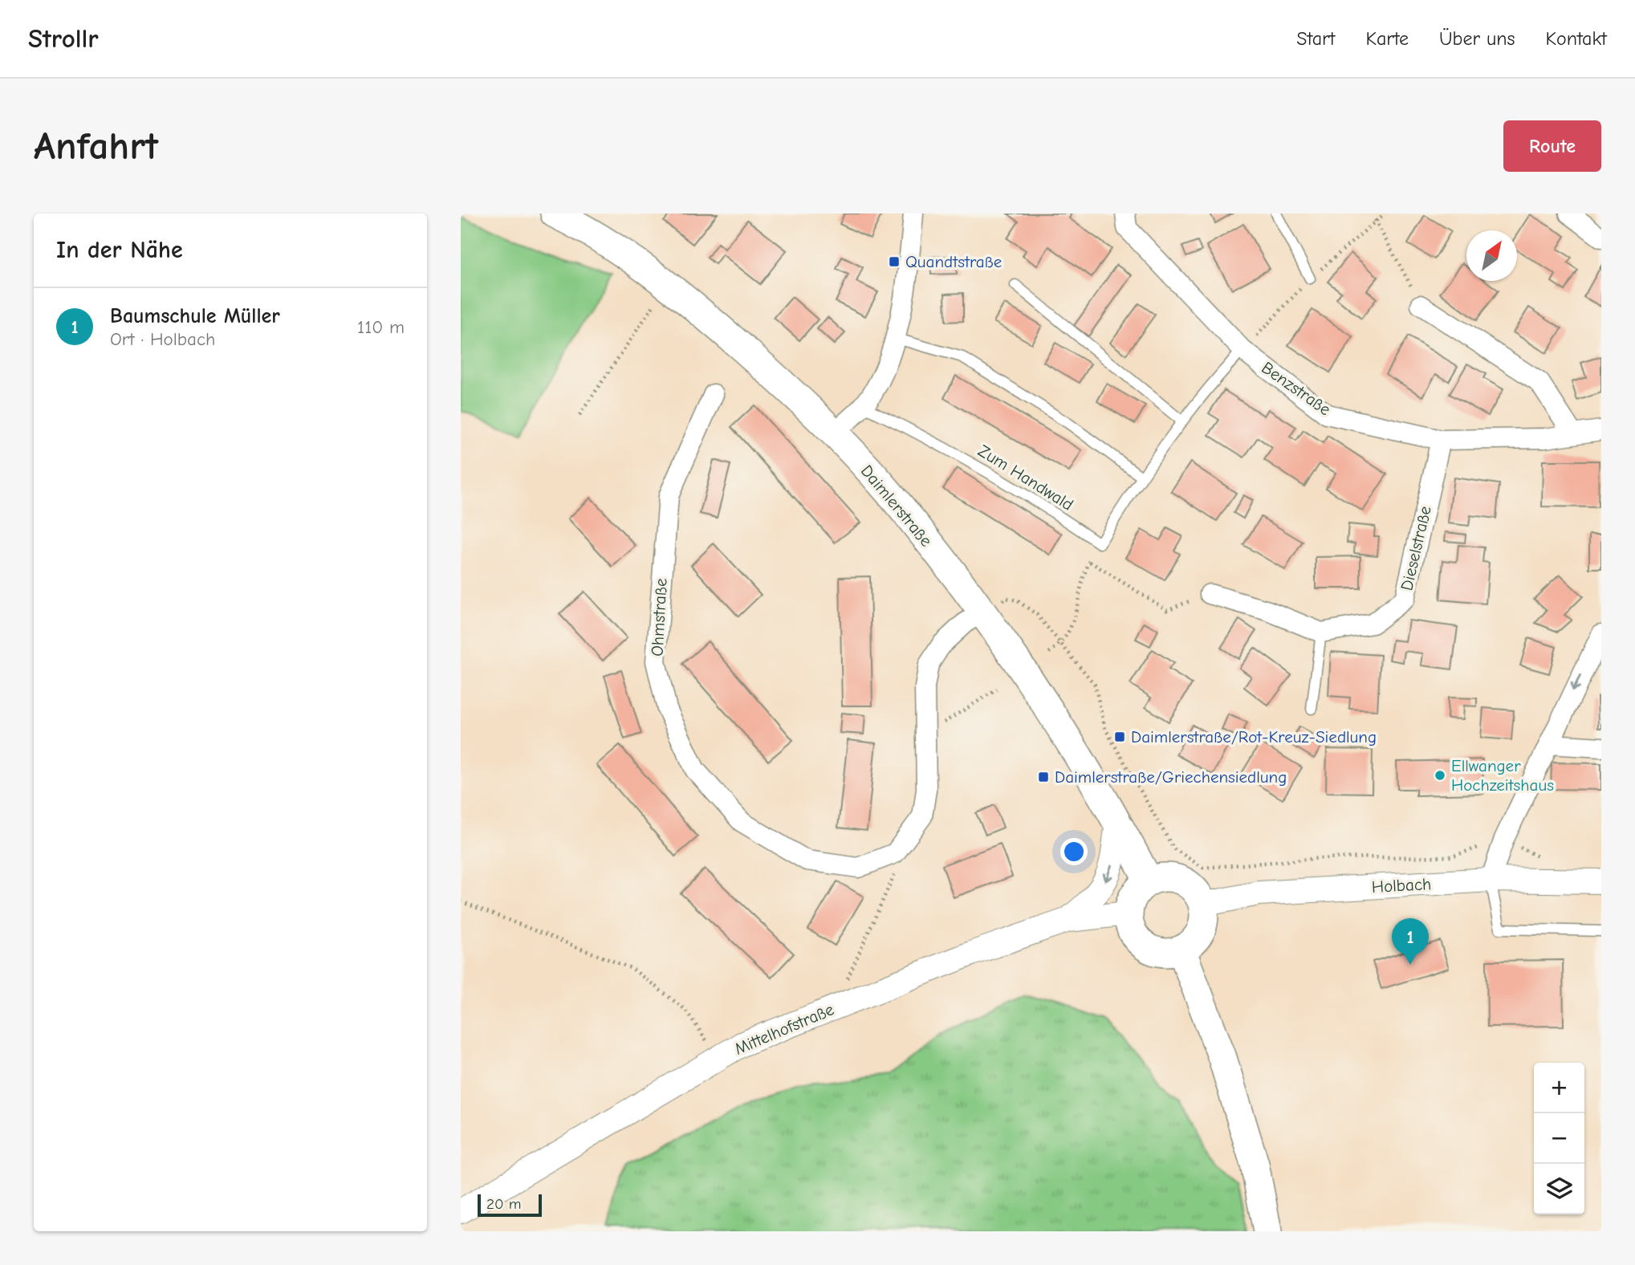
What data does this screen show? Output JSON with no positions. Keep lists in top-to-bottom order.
{
  "streets": {
    "main road": ["Daimlerstraße"],
    "street": [
      "Benzstraße",
      "Dieselstraße",
      "Ohmstraße",
      "Holbach",
      "Mittelhofstraße"
    ],
    "lane": ["Zum Handwald"]
  },
  "crossings": [
    ["Benzstraße", "Dieselstraße"],
    ["Daimlerstraße", "Holbach"],
    ["Daimlerstraße", "Mittelhofstraße"],
    ["Holbach", "Mittelhofstraße"]
  ],
  "places": {
    "transit": ["Quandtstraße", "Daimlerstraße/Rot-Kreuz-Siedlung", "Daimlerstraße/Griechensiedlung"],
    "other": ["Ellwanger Hochzeitshaus"]
  },
  "scale_bar": "20 m",
  "north": "top right",
  "page": {
    "header": "Strollr",
    "nav": [
      "Start",
      "Karte",
      "Über uns",
      "Kontakt"
    ],
    "buttons": "Route",
    "title": "Anfahrt",
    "heading": "In der Nähe",
    "list": [
      {
        "mark": "1",
        "name": "Baumschule Müller",
        "note": "Ort · Holbach",
        "value": "110 m"
      }
    ],
    "pins": "1",
    "map_buttons": ["+", "−"],
    "scale": "20 m"
  }
}
